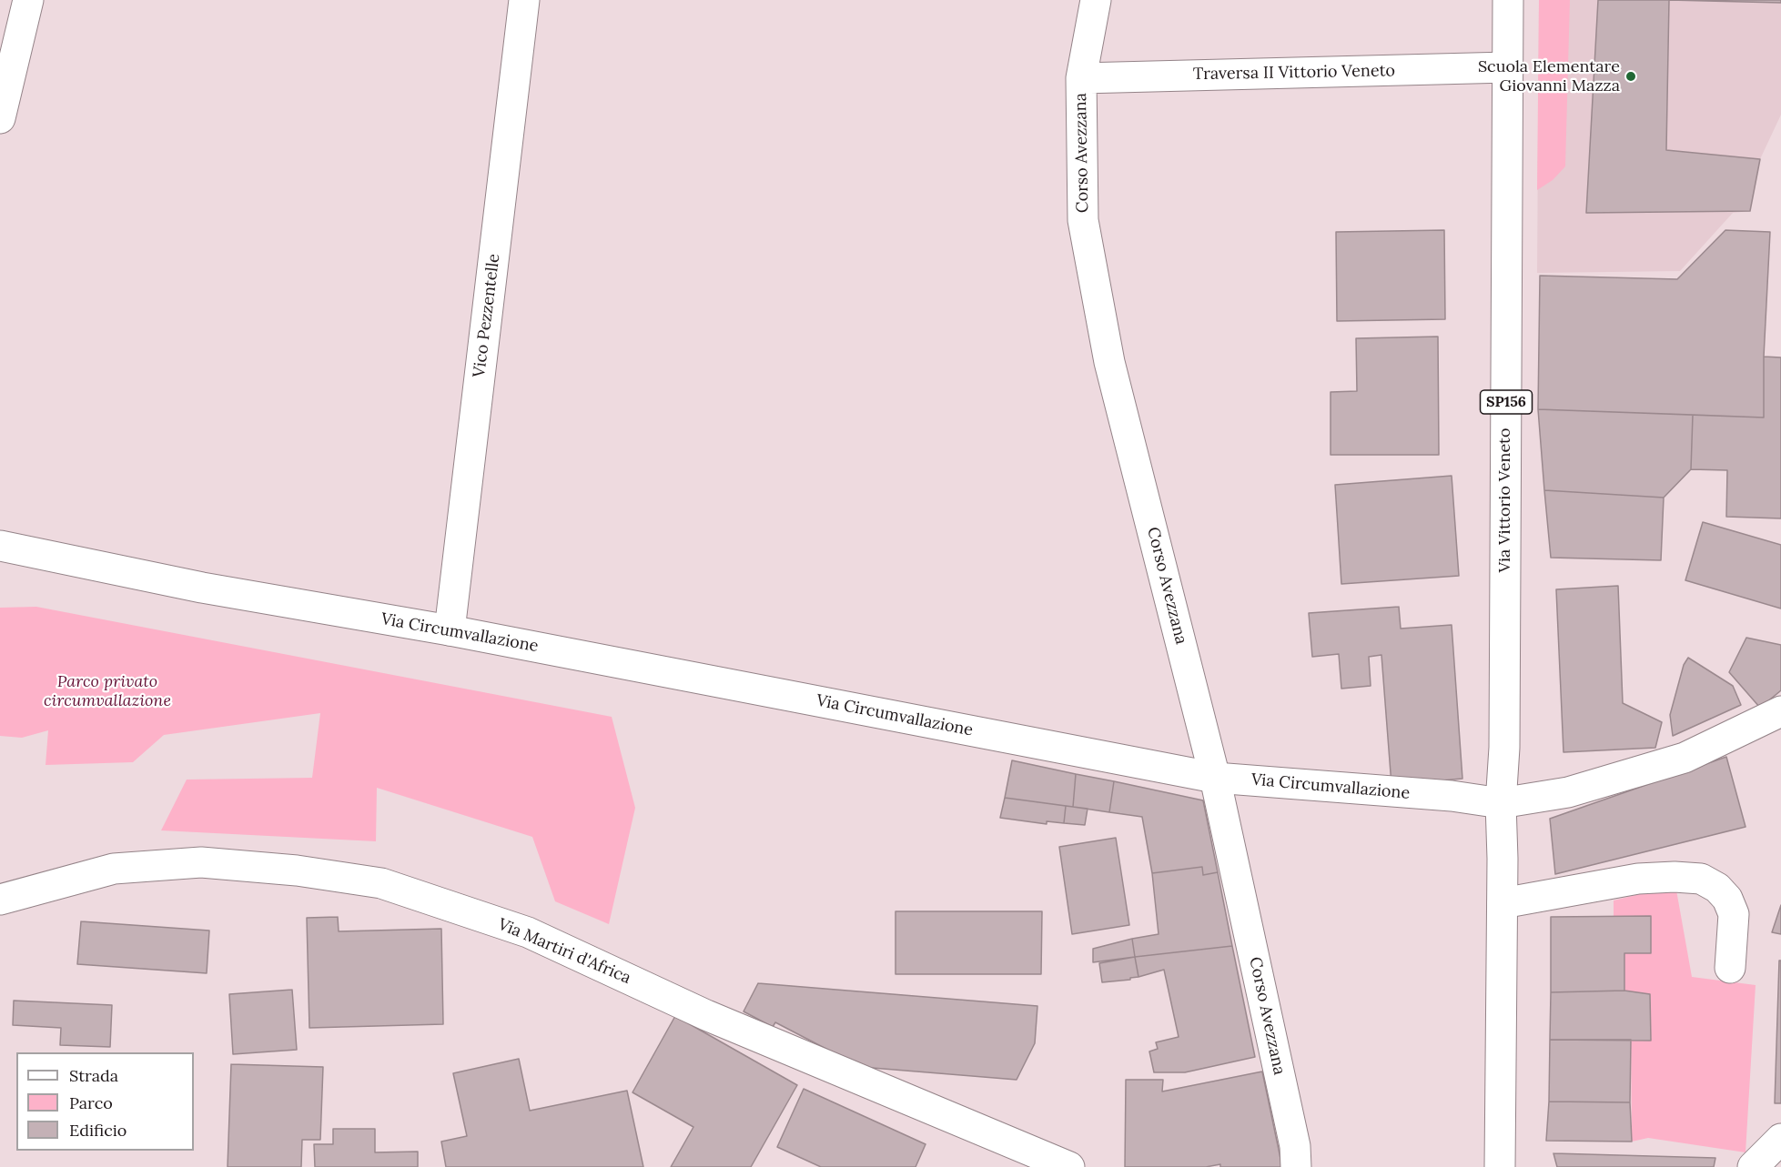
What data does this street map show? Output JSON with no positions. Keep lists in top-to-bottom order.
{
  "streets": {
    "street": [
      "Traversa II Vittorio Veneto",
      "Corso Avezzana",
      "Vico Pezzentelle",
      "SP156",
      "Via Vittorio Veneto",
      "Via Circumvallazione",
      "Via Martiri d'Africa"
    ]
  },
  "crossings": [
    ["Traversa II Vittorio Veneto", "Corso Avezzana"],
    ["Traversa II Vittorio Veneto", "Via Vittorio Veneto"],
    ["Corso Avezzana", "Via Circumvallazione"],
    ["Vico Pezzentelle", "Via Circumvallazione"],
    ["SP156", "Via Vittorio Veneto"],
    ["SP156", "Via Circumvallazione"],
    ["Via Vittorio Veneto", "Via Circumvallazione"]
  ],
  "parks": ["Parco privato circumvallazione"],
  "places": ["Scuola Elementare Giovanni Mazza"],
  "legend": ["Strada", "Parco", "Edificio"]
}
